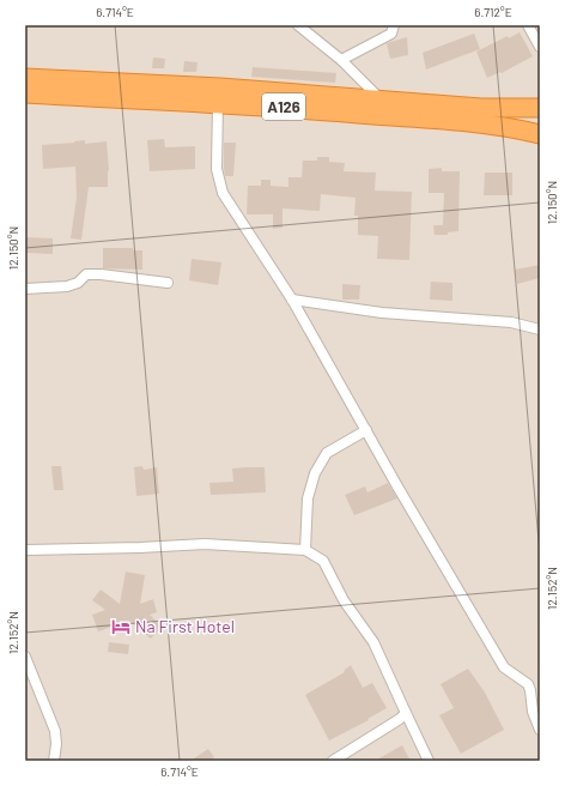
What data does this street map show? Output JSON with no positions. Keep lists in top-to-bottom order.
{
  "streets": {
    "highway": ["A126"]
  },
  "places": {
    "hotel": ["Na First Hotel"]
  },
  "coordinates": [
    "6.714°E",
    "6.712°E",
    "12.150°N",
    "12.152°N"
  ]
}
